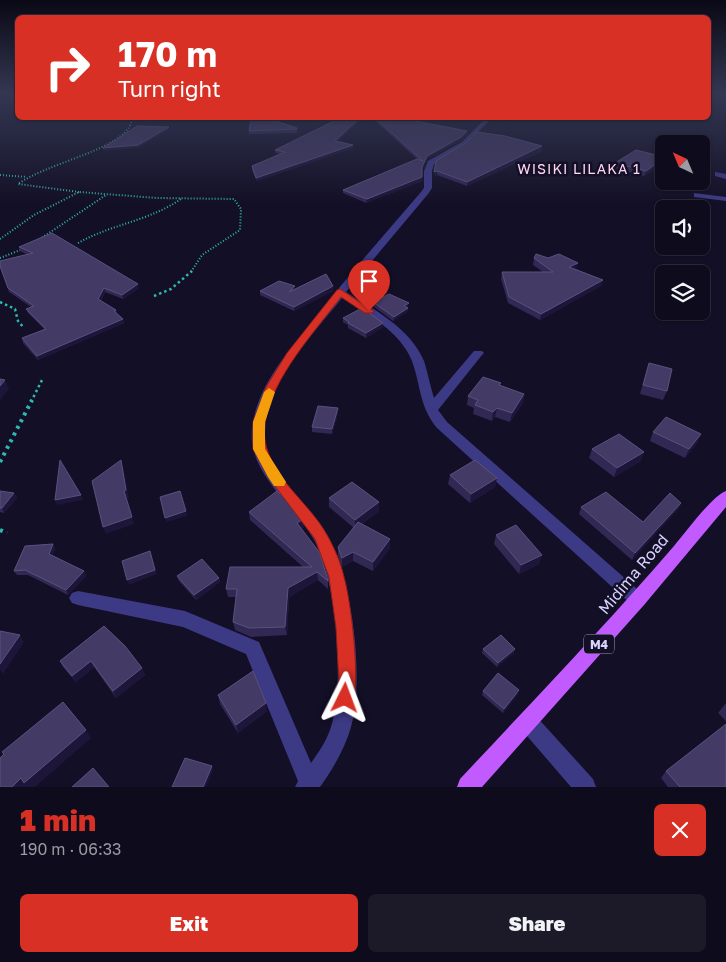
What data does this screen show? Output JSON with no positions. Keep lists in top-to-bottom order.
{
  "streets": {
    "main road": ["Midima Road", "M4"]
  },
  "districts": ["WISIKI LILAKA 1"],
  "north": "top left",
  "page": {
    "turn": ["170 m", "Turn right"],
    "heading": ["1 min", "190 m · 06:33"],
    "buttons": ["Exit", "Share"]
  }
}
